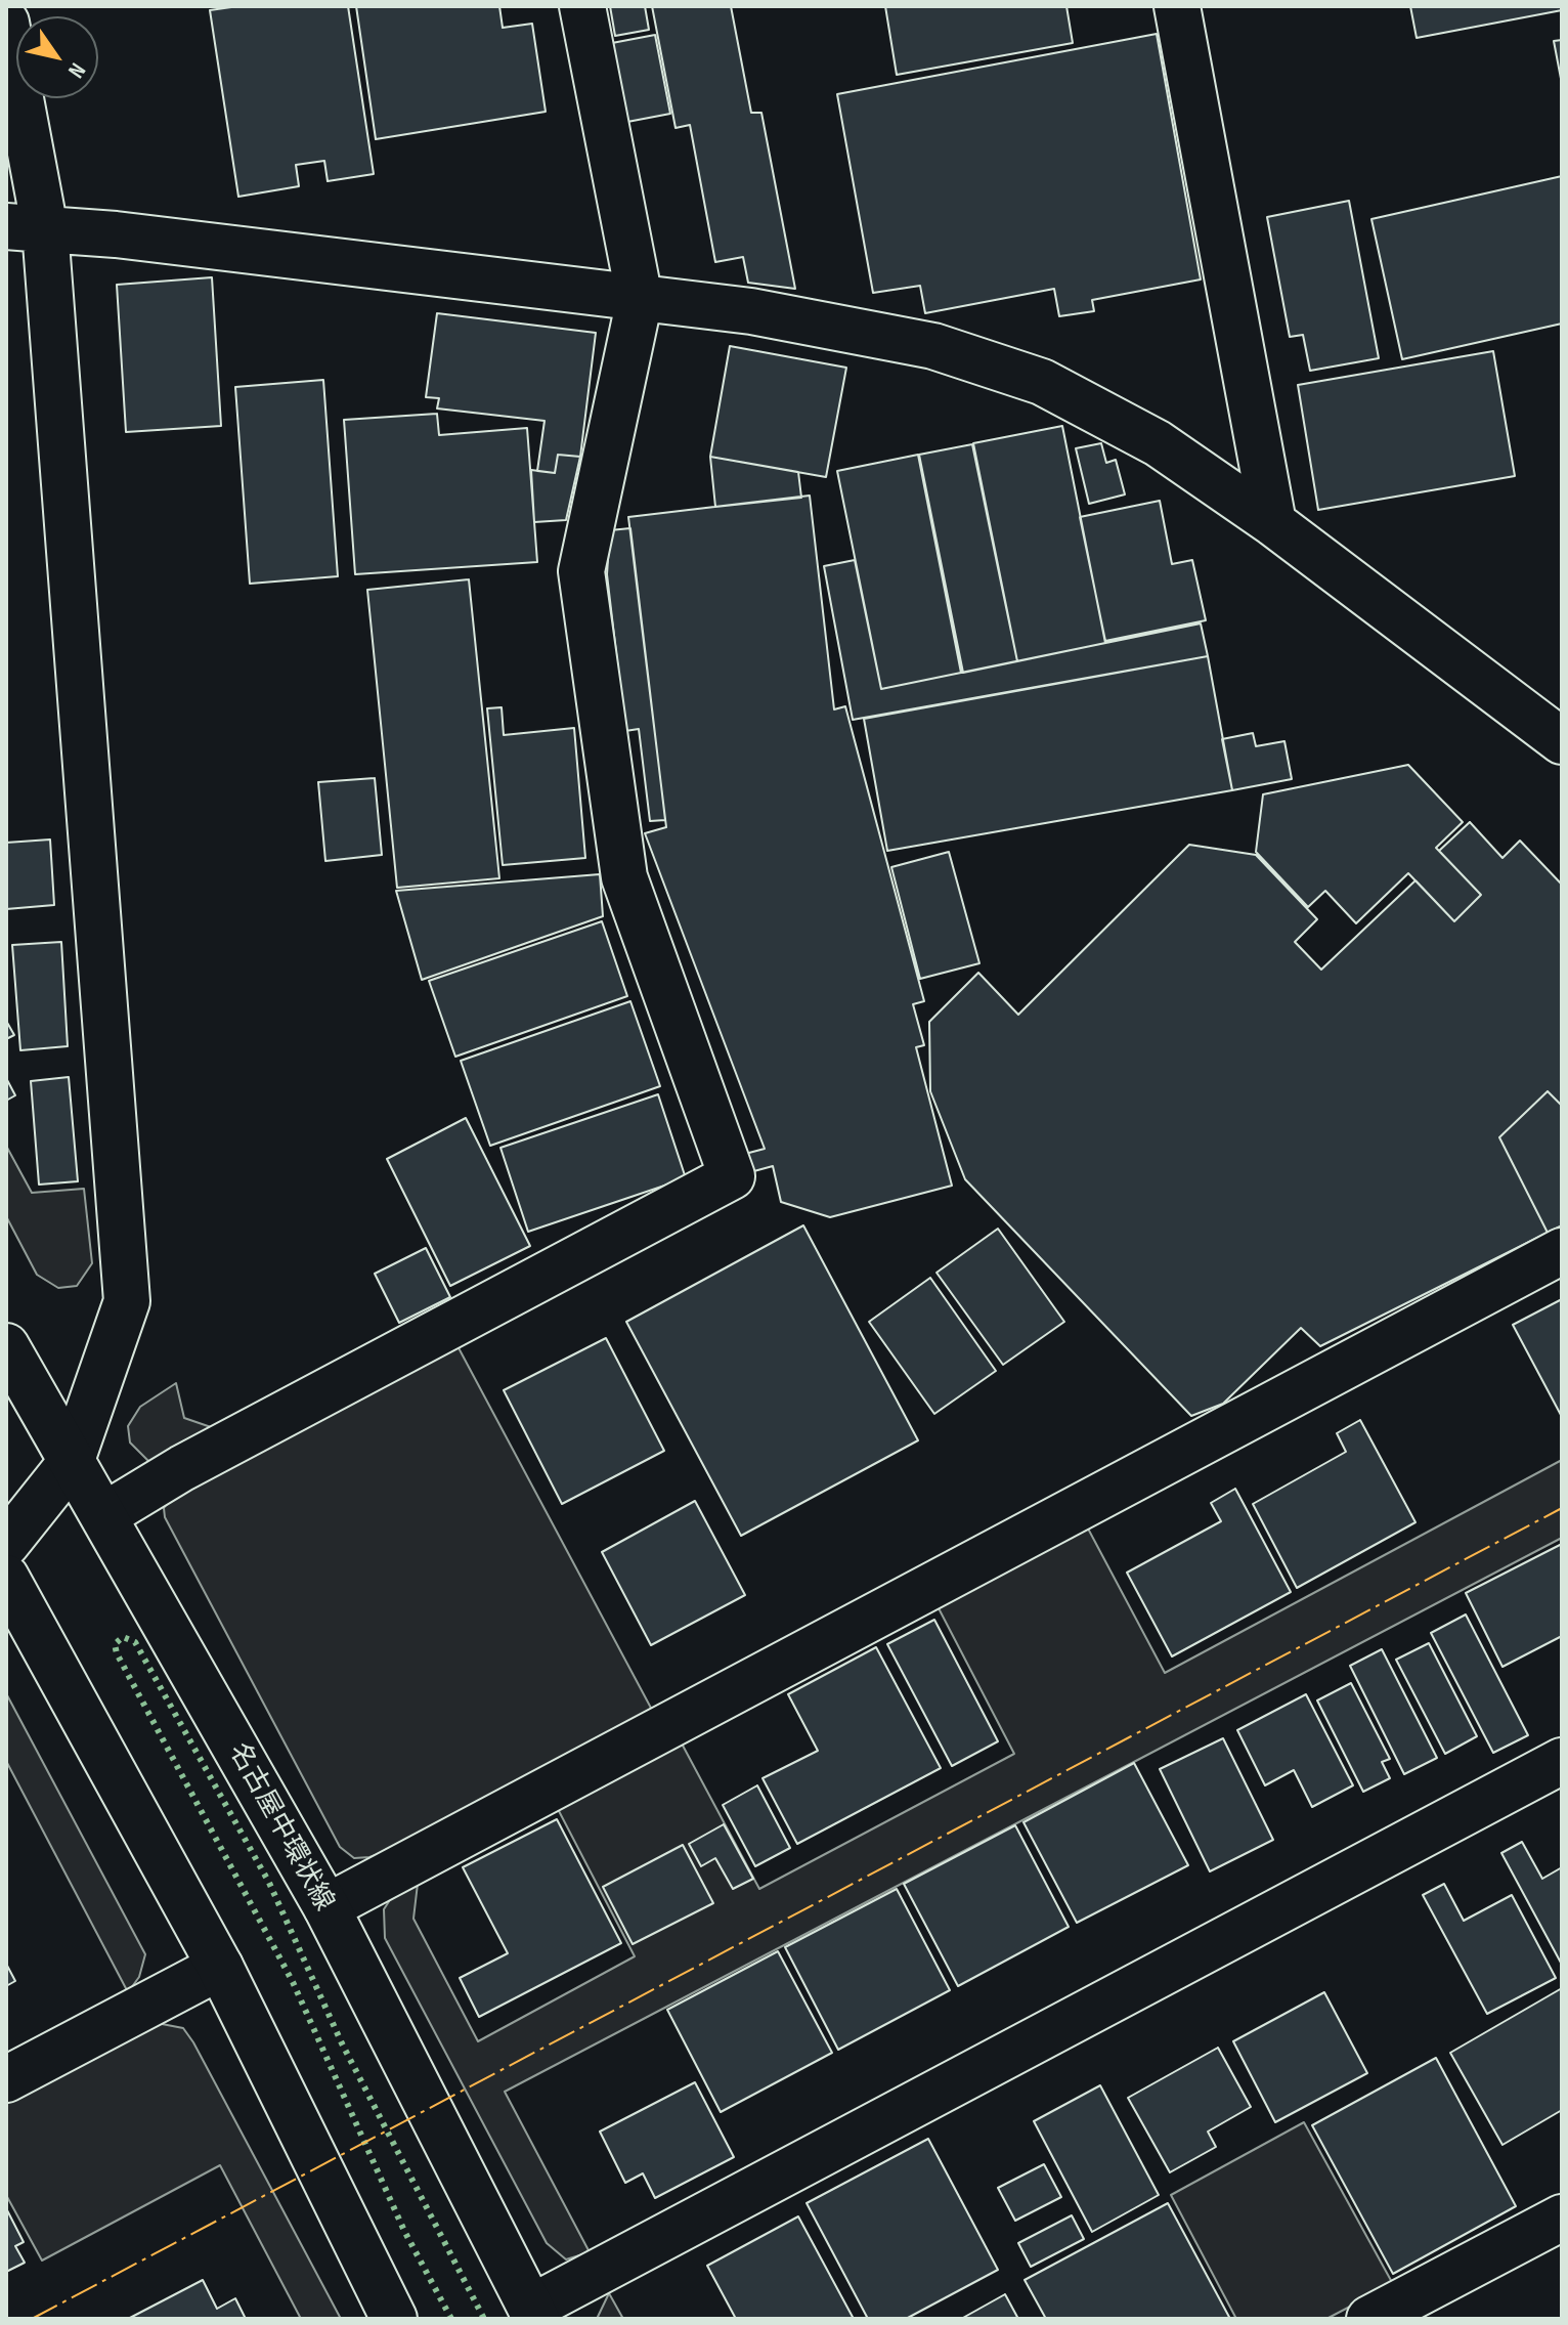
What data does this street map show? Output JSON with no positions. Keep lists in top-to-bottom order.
{
  "streets": {
    "street": ["名古屋中環状線"]
  },
  "north": "bottom right"
}
